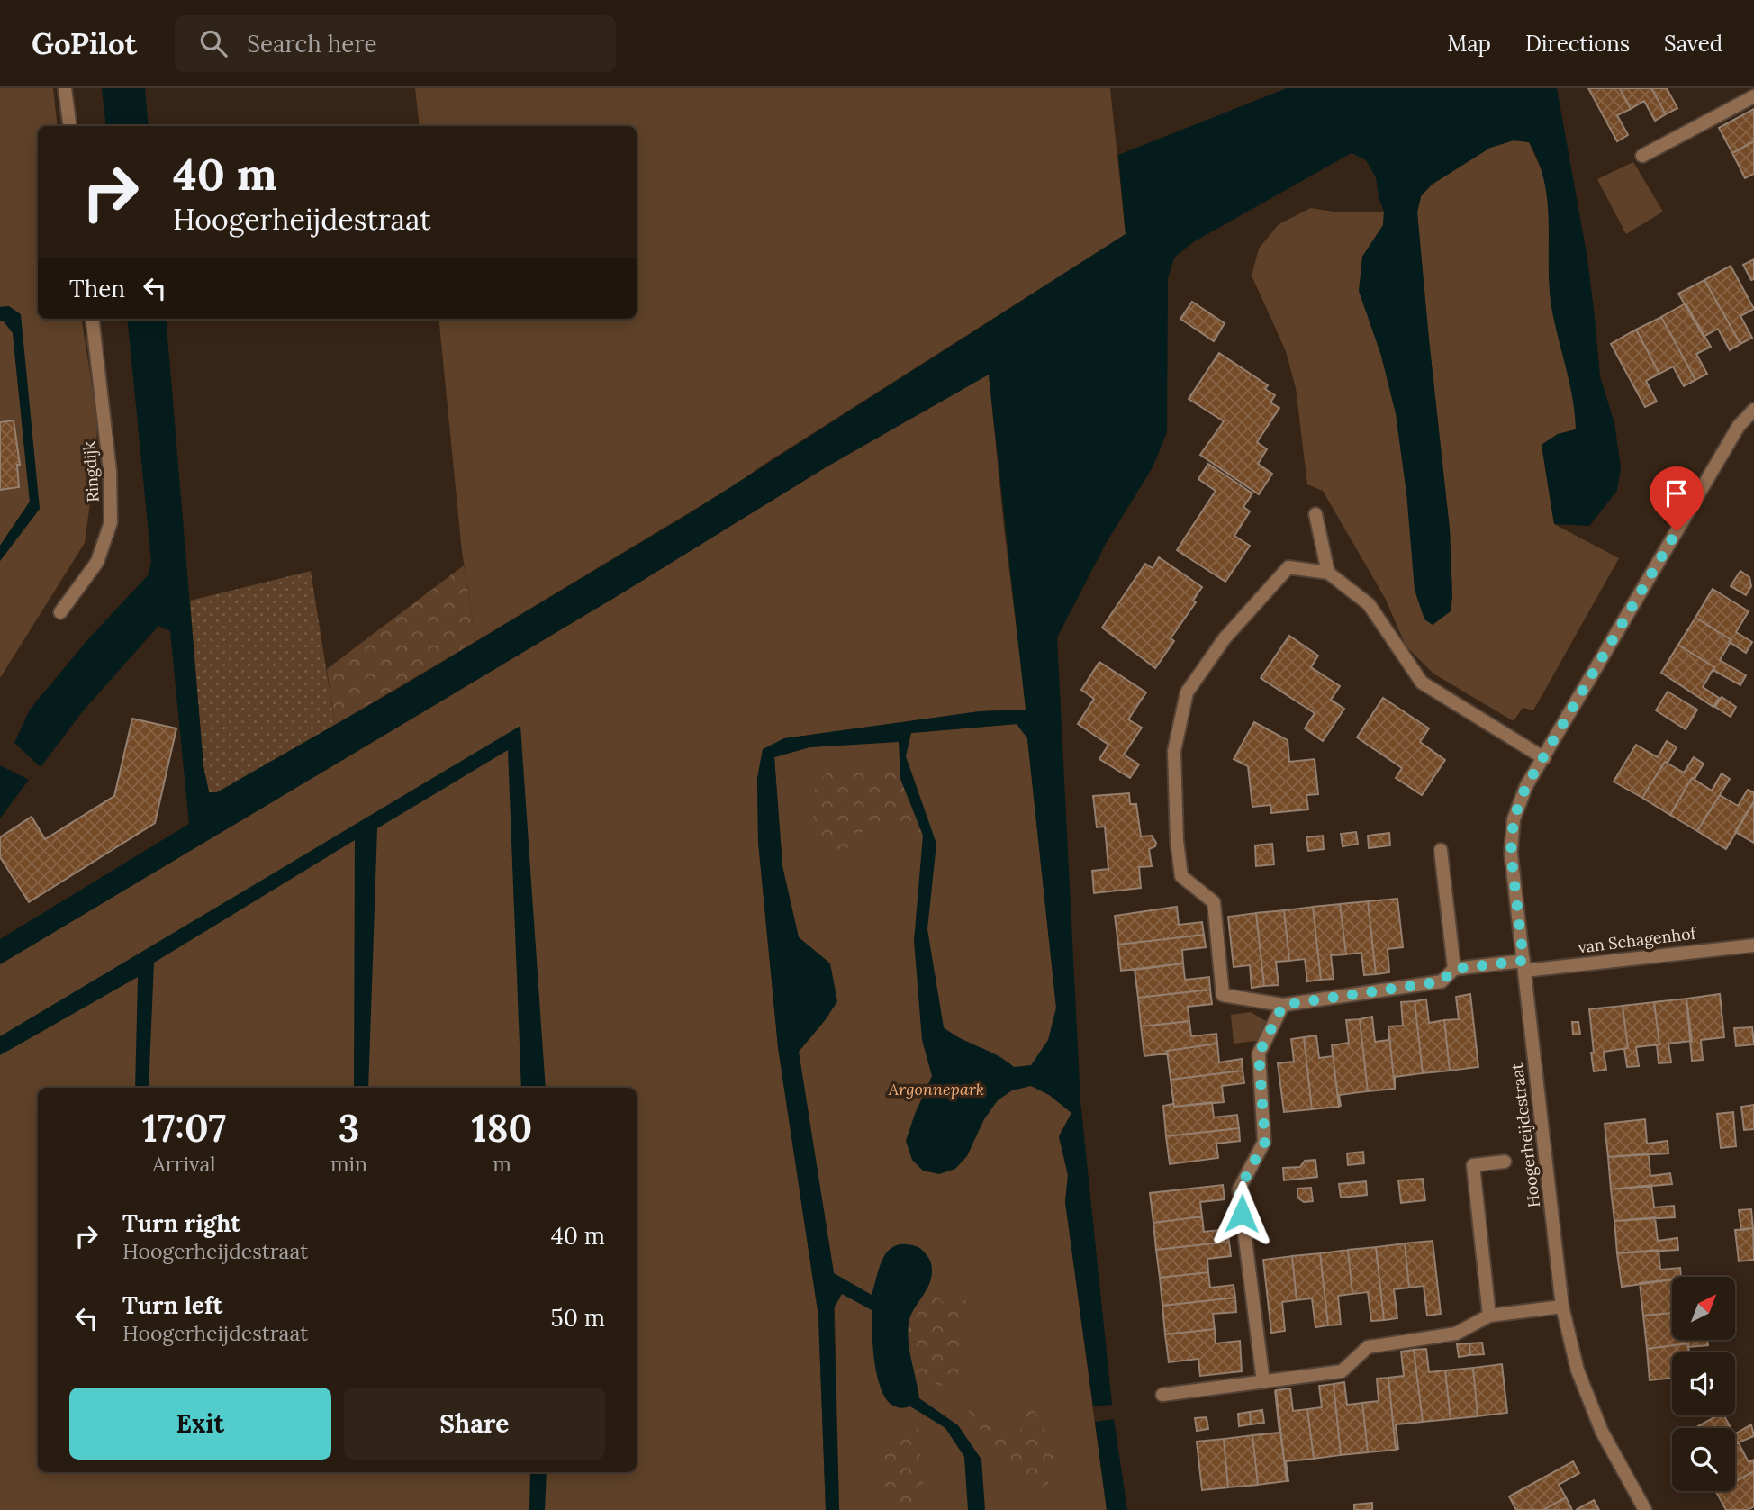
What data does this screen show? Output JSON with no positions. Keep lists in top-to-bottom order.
{
  "streets": {
    "street": ["Ringdijk", "van Schagenhof", "Hoogerheijdestraat"]
  },
  "crossings": [
    ["van Schagenhof", "Hoogerheijdestraat"]
  ],
  "parks": ["Argonnepark"],
  "north": "top right",
  "page": {
    "header": "GoPilot",
    "search": "Search here",
    "nav": ["Map", "Directions", "Saved"],
    "turn": ["40 m", "Hoogerheijdestraat"],
    "then": "Then",
    "eta": [
      "17:07",
      "Arrival",
      "3",
      "min",
      "180",
      "m"
    ],
    "list": [
      {
        "name": "Turn right",
        "note": "Hoogerheijdestraat",
        "value": "40 m"
      },
      {
        "name": "Turn left",
        "note": "Hoogerheijdestraat",
        "value": "50 m"
      }
    ],
    "buttons": ["Exit", "Share"]
  }
}
